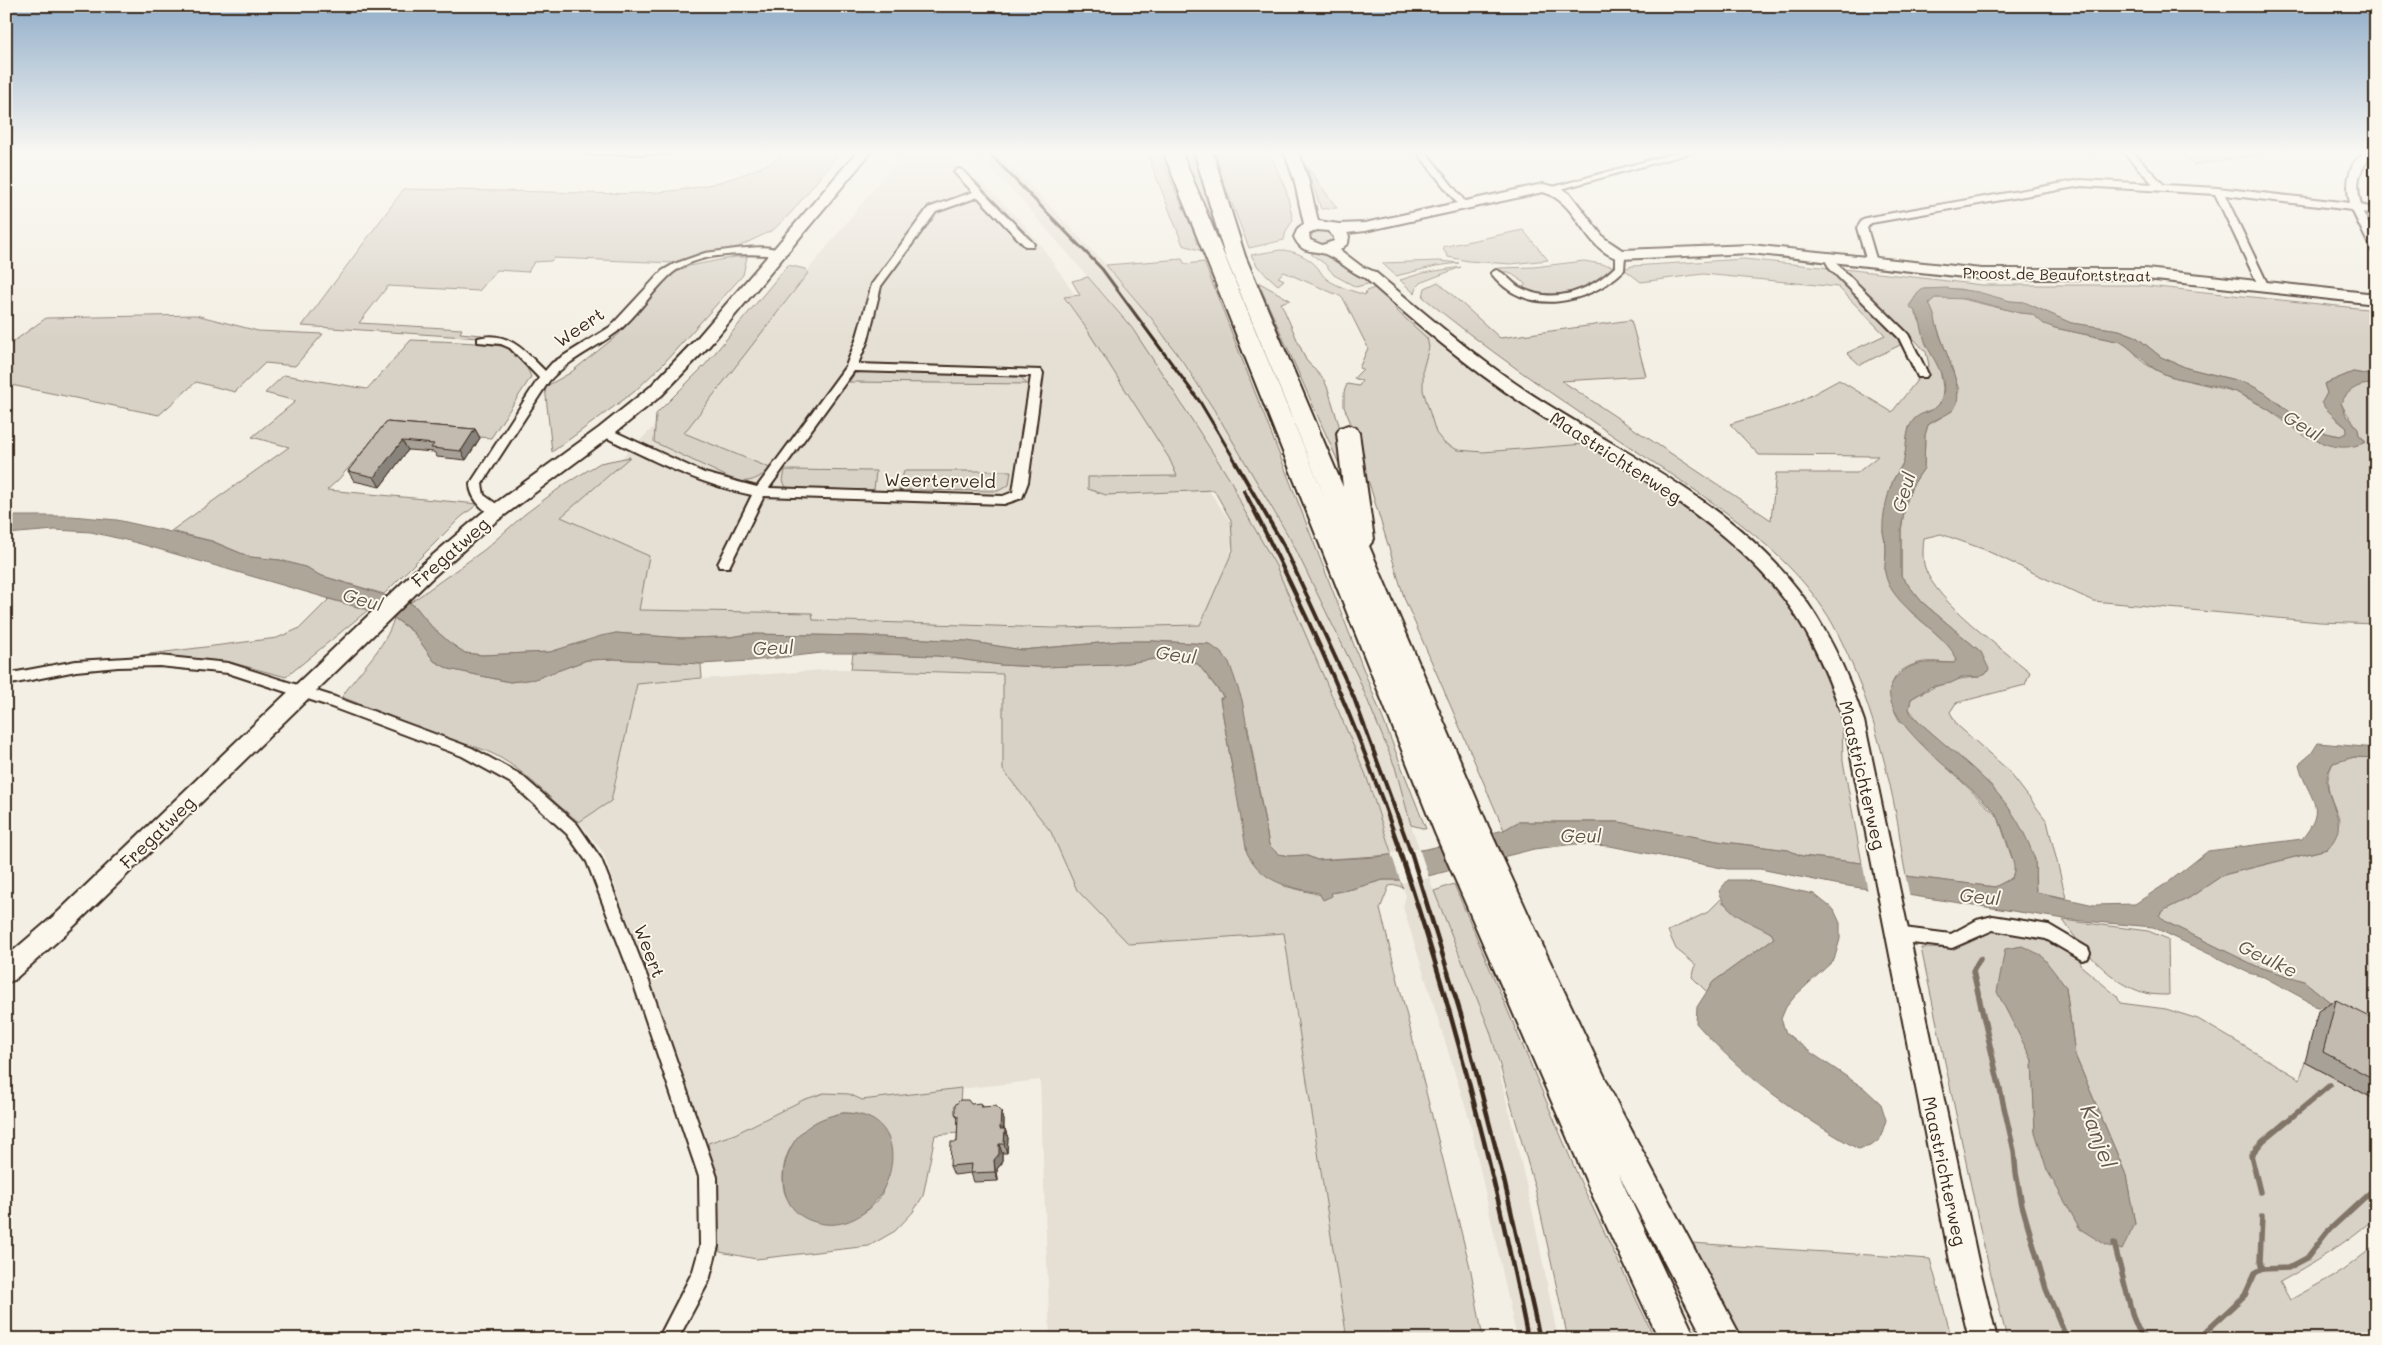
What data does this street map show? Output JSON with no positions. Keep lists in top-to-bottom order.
{
  "streets": {
    "street": [
      "Proost de Beaufortstraat",
      "Weert",
      "Maastrichterweg",
      "Weerterveld",
      "Fregatweg"
    ]
  },
  "crossings": [
    ["Weert", "Fregatweg"],
    ["Weerterveld", "Fregatweg"]
  ],
  "water": ["Geul", "Geulke", "Kanjel"]
}
